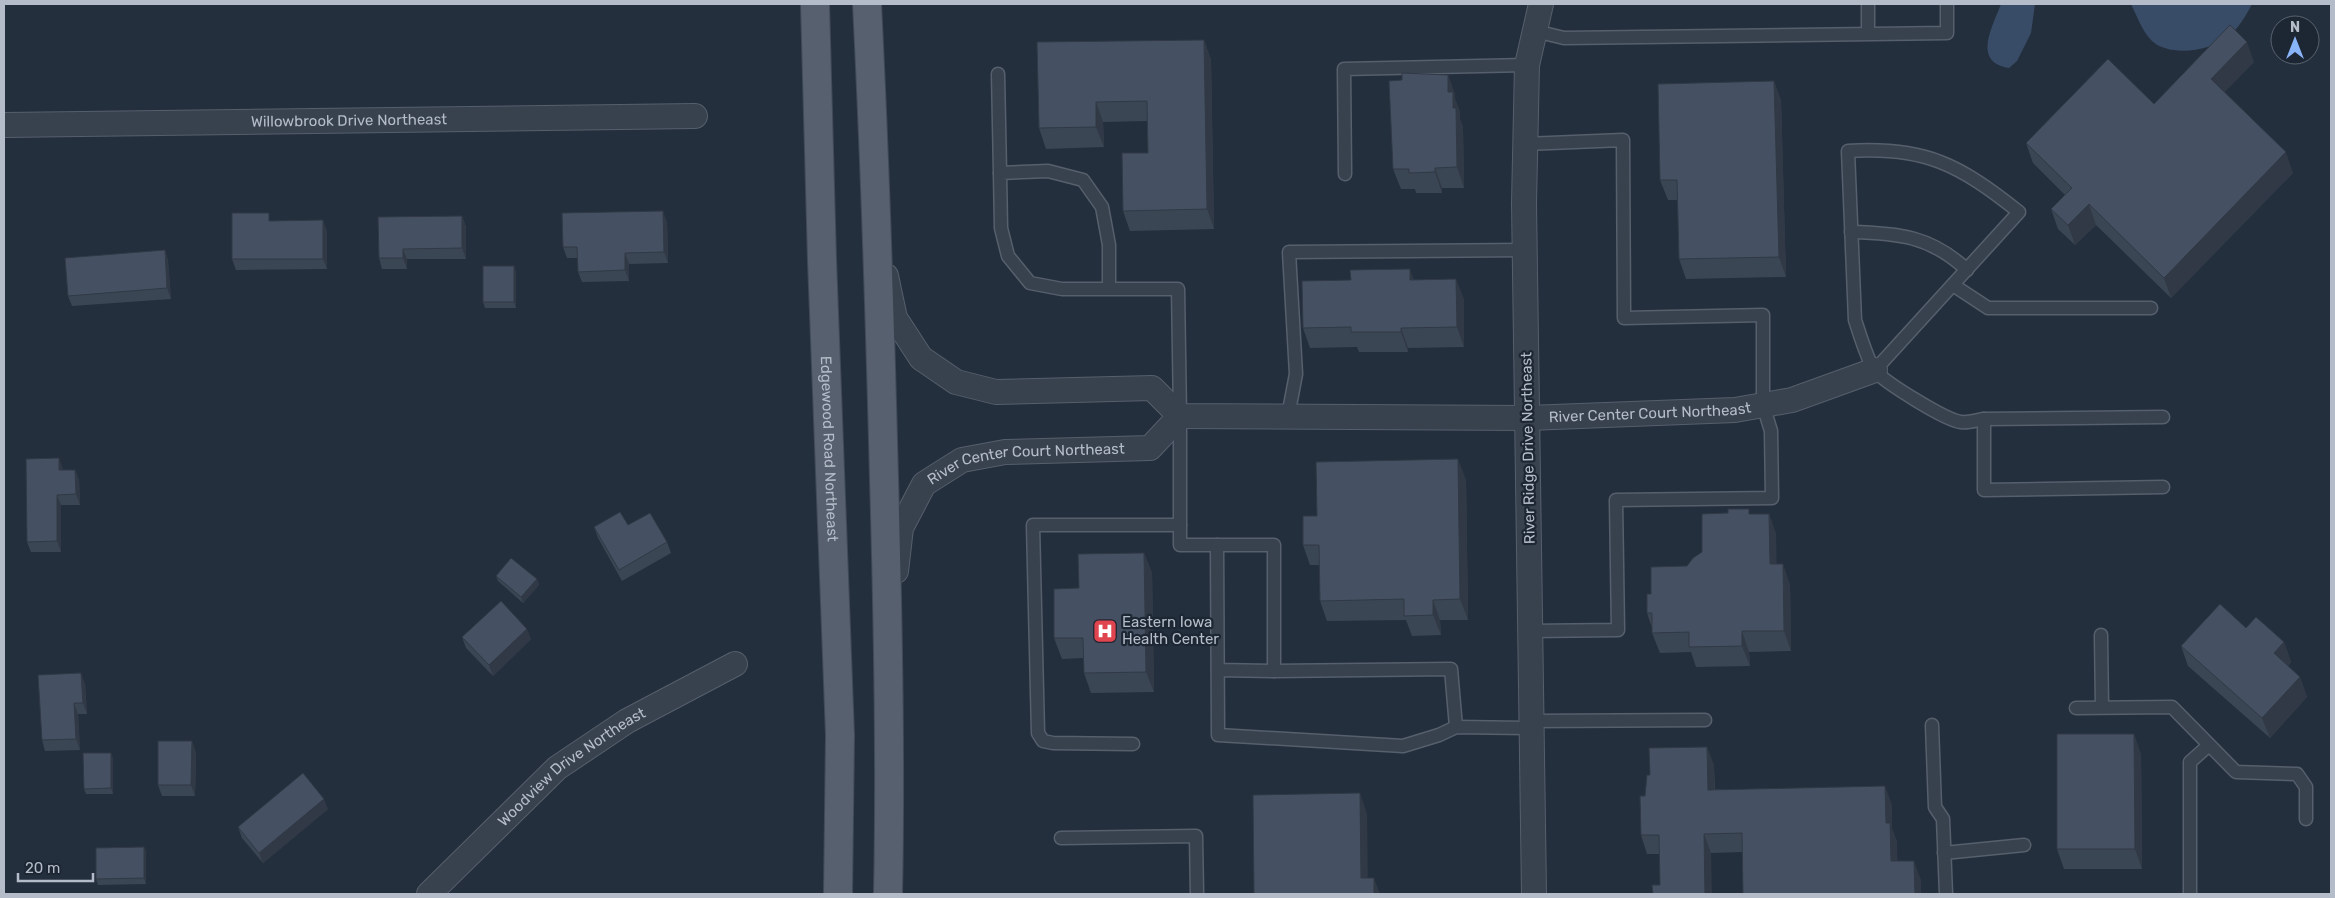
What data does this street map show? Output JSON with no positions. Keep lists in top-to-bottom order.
{
  "streets": {
    "main road": ["Edgewood Road Northeast"],
    "street": [
      "Willowbrook Drive Northeast",
      "River Center Court Northeast",
      "River Ridge Drive Northeast",
      "Woodview Drive Northeast"
    ]
  },
  "crossings": [
    ["River Center Court Northeast", "River Ridge Drive Northeast"]
  ],
  "places": {
    "hospital": ["Eastern Iowa Health Center"]
  },
  "scale_bar": "20 m",
  "north": "top"
}
